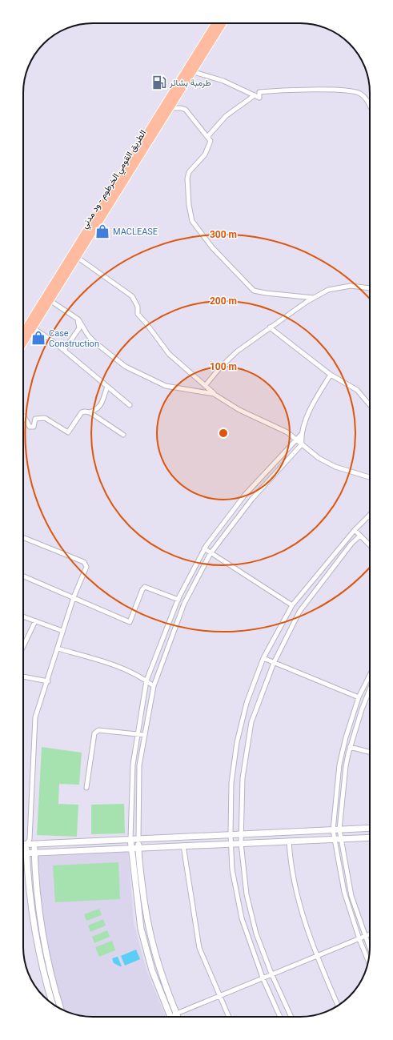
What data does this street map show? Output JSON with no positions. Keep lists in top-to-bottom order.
{
  "streets": {
    "highway": ["الطريق القومي الخرطوم - ود مدني"]
  },
  "places": {
    "fuel station": ["طرمبة بشائر"],
    "shop": ["MACLEASE", "Case Construction"]
  },
  "rings": ["300 m", "200 m", "100 m"]
}
